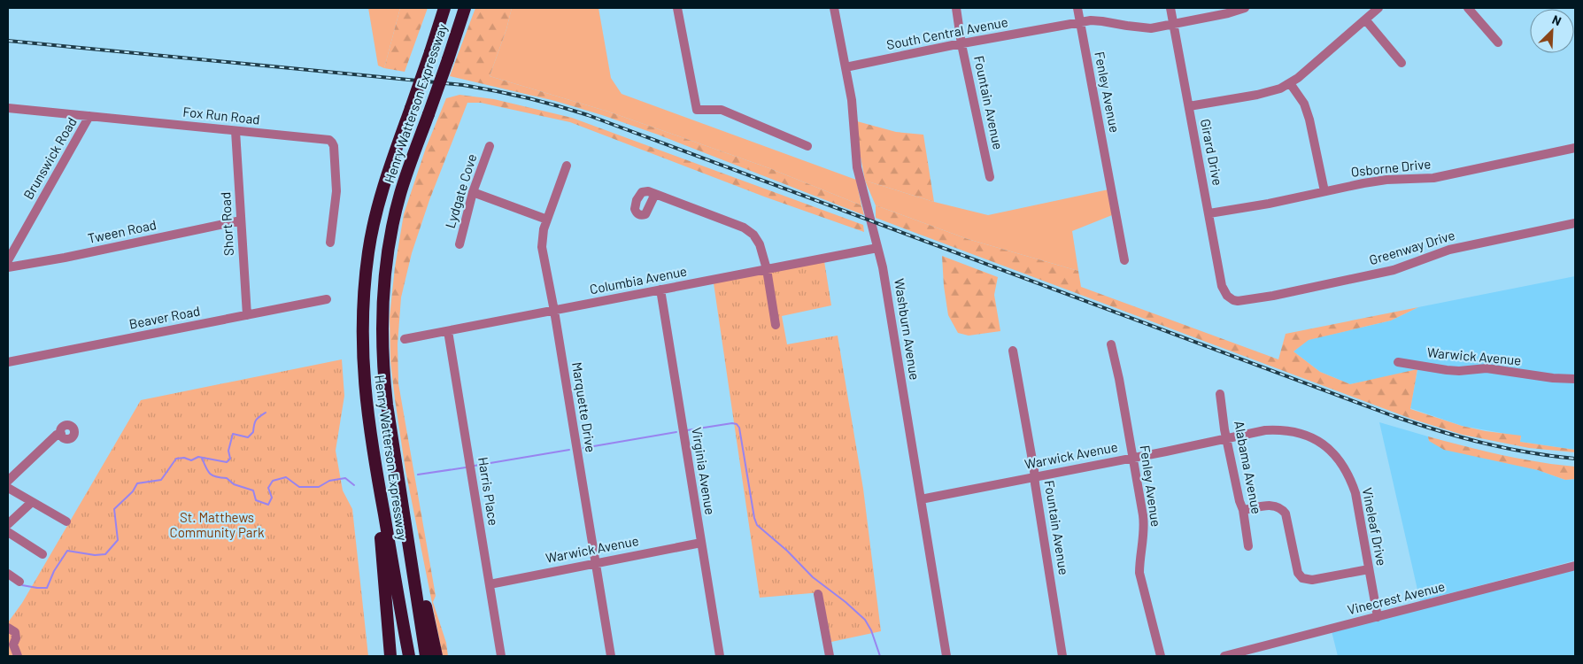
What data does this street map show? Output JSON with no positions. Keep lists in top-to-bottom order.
{
  "streets": {
    "highway": ["Henry Watterson Expressway"],
    "street": [
      "South Central Avenue",
      "Fenley Avenue",
      "Fountain Avenue",
      "Fox Run Road",
      "Girard Drive",
      "Brunswick Road",
      "Osborne Drive",
      "Lydgate Cove",
      "Short Road",
      "Tween Road",
      "Greenway Drive",
      "Columbia Avenue",
      "Beaver Road",
      "Washburn Avenue",
      "Warwick Avenue",
      "Marquette Drive",
      "Alabama Avenue",
      "Virginia Avenue",
      "Harris Place",
      "Vineleaf Drive",
      "Vinecrest Avenue"
    ]
  },
  "crossings": [
    ["South Central Avenue", "Fenley Avenue"],
    ["South Central Avenue", "Fountain Avenue"],
    ["South Central Avenue", "Girard Drive"],
    ["South Central Avenue", "Washburn Avenue"],
    ["Fenley Avenue", "Warwick Avenue"],
    ["Fountain Avenue", "Warwick Avenue"],
    ["Fox Run Road", "Brunswick Road"],
    ["Fox Run Road", "Short Road"],
    ["Girard Drive", "Osborne Drive"],
    ["Girard Drive", "Greenway Drive"],
    ["Short Road", "Tween Road"],
    ["Short Road", "Beaver Road"],
    ["Columbia Avenue", "Washburn Avenue"],
    ["Columbia Avenue", "Marquette Drive"],
    ["Columbia Avenue", "Virginia Avenue"],
    ["Columbia Avenue", "Harris Place"],
    ["Washburn Avenue", "Warwick Avenue"],
    ["Warwick Avenue", "Marquette Drive"],
    ["Warwick Avenue", "Alabama Avenue"],
    ["Warwick Avenue", "Virginia Avenue"],
    ["Warwick Avenue", "Harris Place"],
    ["Warwick Avenue", "Vineleaf Drive"],
    ["Alabama Avenue", "Vineleaf Drive"],
    ["Vineleaf Drive", "Vinecrest Avenue"]
  ],
  "parks": ["St. Matthews Community Park"],
  "north": "top right"
}
